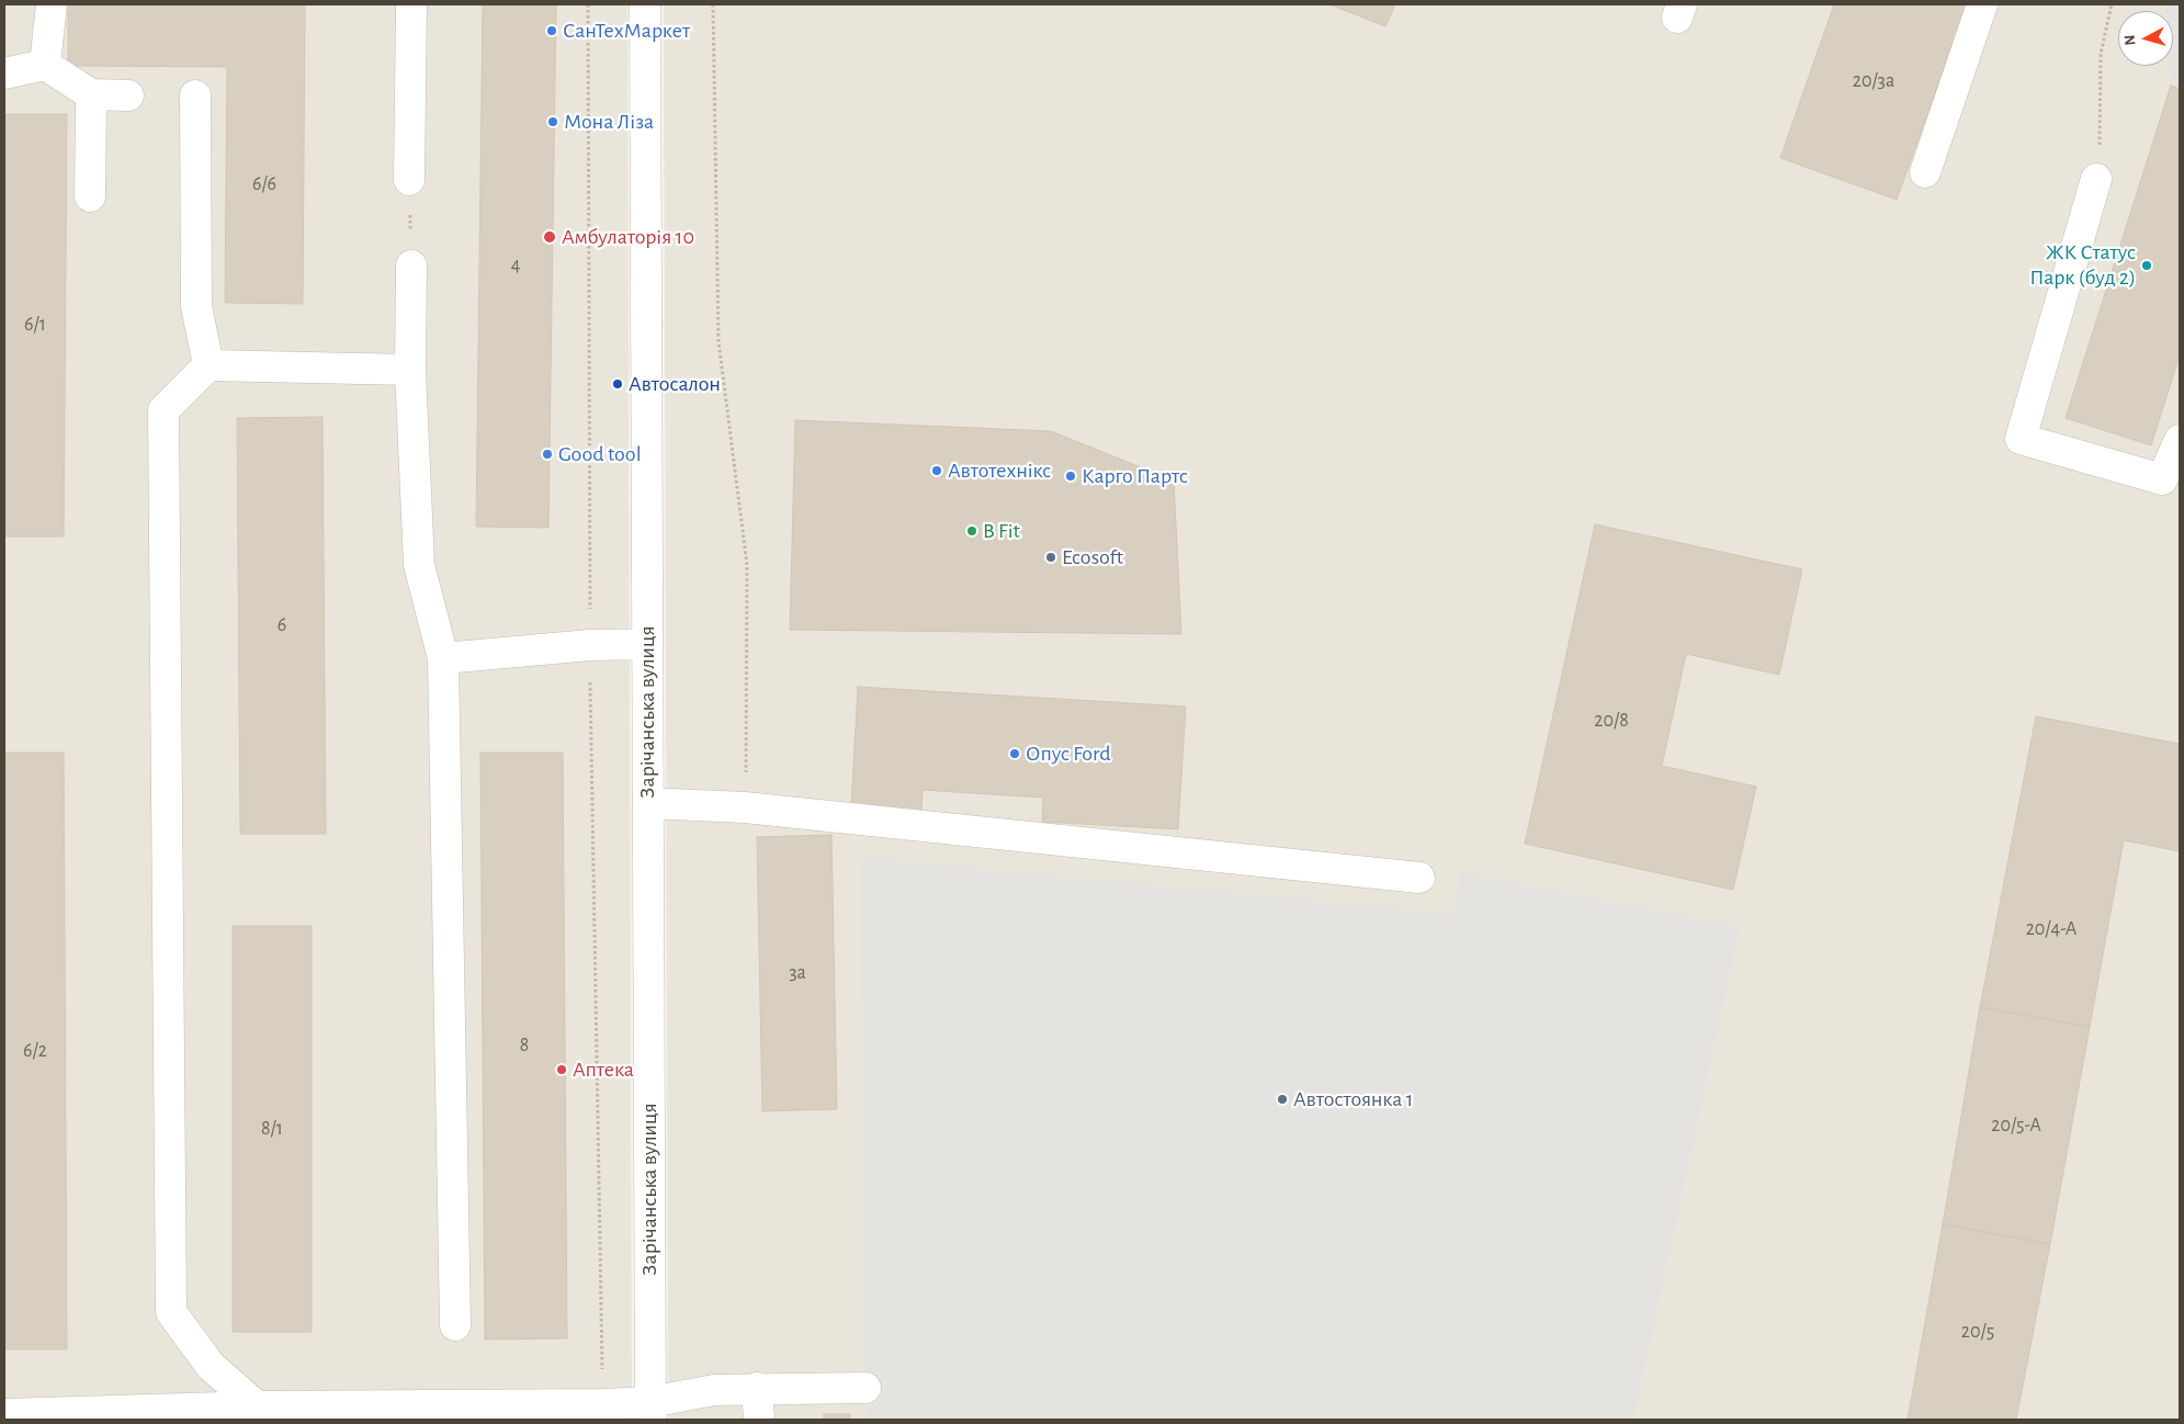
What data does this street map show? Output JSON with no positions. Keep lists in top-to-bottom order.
{
  "streets": {
    "street": ["Зарічанська вулиця"]
  },
  "places": [
    "СанТехМаркет",
    "Мона Ліза",
    "Амбулаторія 10",
    "ЖК Статус Парк (буд 2)",
    "Автосалон",
    "Good tool",
    "Автотехнікс",
    "Карго Партс",
    "B Fit",
    "Ecosoft",
    "Опус Ford",
    "Аптека",
    "Автостоянка 1"
  ],
  "house_numbers": [
    "20/3а",
    "6/6",
    "4",
    "6/1",
    "6",
    "20/8",
    "20/4-А",
    "3а",
    "8",
    "6/2",
    "20/5-А",
    "8/1",
    "20/5"
  ],
  "north": "left"
}
